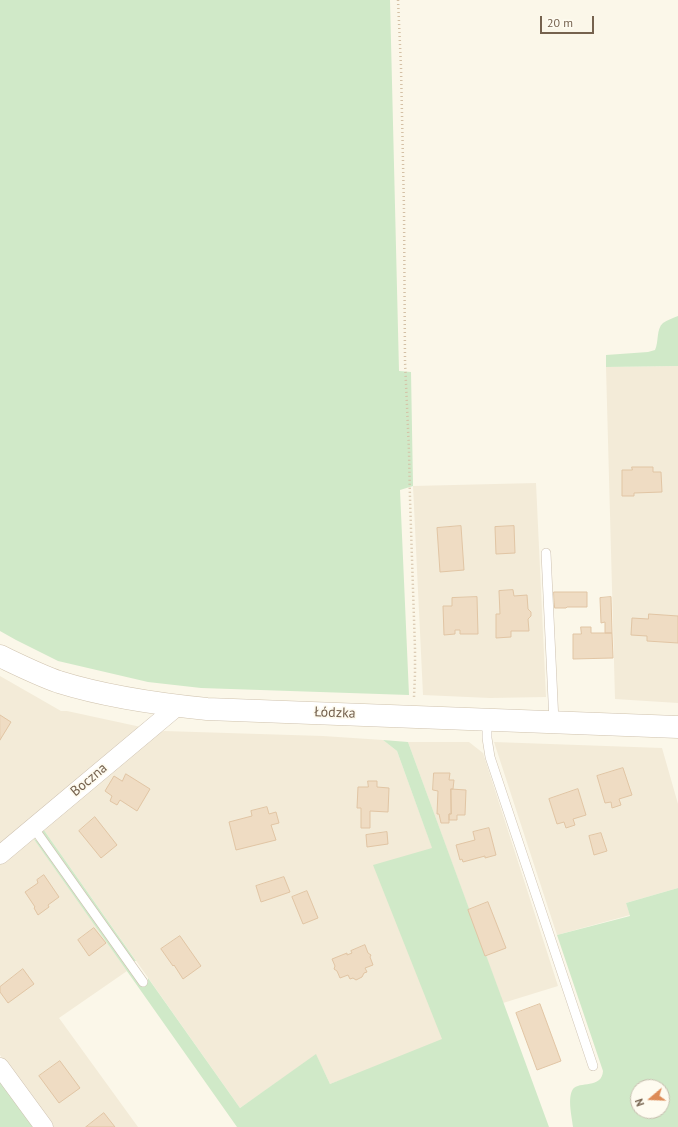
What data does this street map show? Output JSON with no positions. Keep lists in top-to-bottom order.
{
  "streets": {
    "main road": ["Łódzka"],
    "street": ["Boczna"]
  },
  "crossings": [
    ["Łódzka", "Boczna"]
  ],
  "scale_bar": "20 m",
  "north": "left"
}
